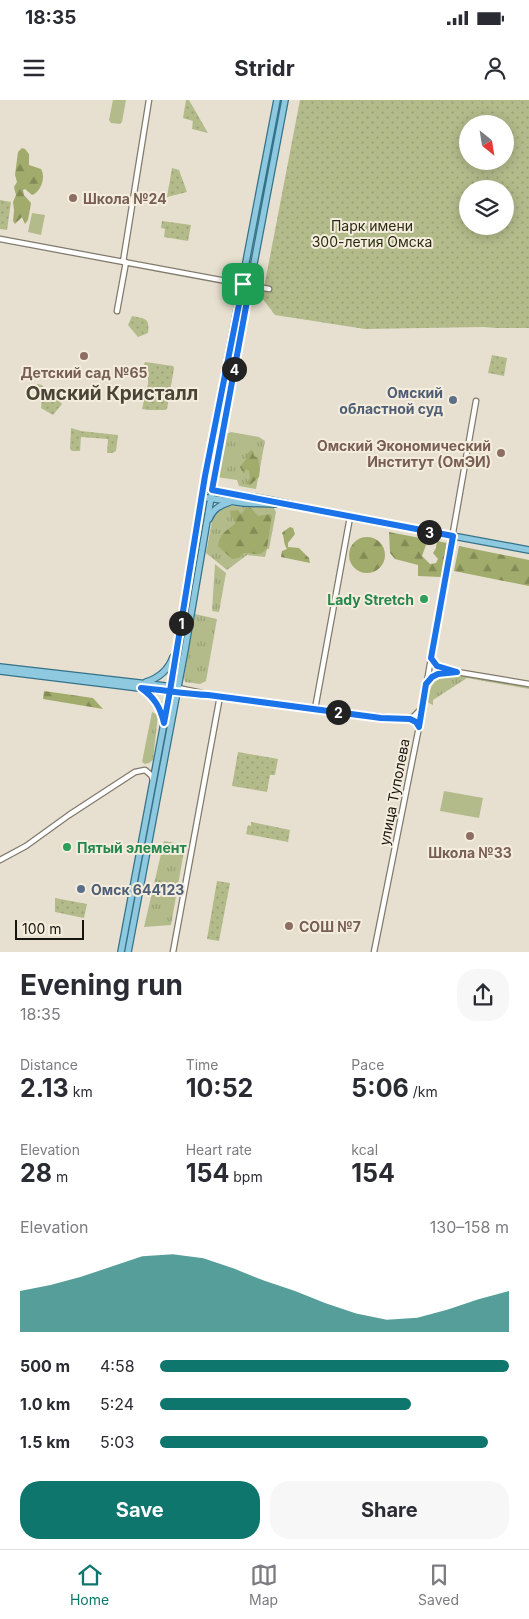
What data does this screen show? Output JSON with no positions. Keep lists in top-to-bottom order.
{
  "streets": {
    "street": ["улица Туполева"]
  },
  "districts": ["Омский Кристалл"],
  "parks": ["Парк имени 300-летия Омска"],
  "places": [
    "Школа №24",
    "Детский сад №65",
    "Омский областной суд",
    "Омский Экономический Институт (ОмЭИ)",
    "Lady Stretch",
    "Школа №33",
    "Пятый элемент",
    "Омск 644123",
    "СОШ №7"
  ],
  "scale_bar": "100 m",
  "north": "bottom right",
  "page": {
    "status": "18:35",
    "header": "Stridr",
    "pins": [
      "4",
      "3",
      "1",
      "2"
    ],
    "scale": "100 m",
    "heading": ["Evening run", "18:35"],
    "stats": [
      ["Distance", "2.13 km"],
      ["Time", "10:52"],
      ["Pace", "5:06 /km"],
      ["Elevation", "28 m"],
      ["Heart rate", "154 bpm"],
      ["kcal", "154"]
    ],
    "chart": ["Elevation", "130–158 m"],
    "list": [
      {
        "name": "500 m",
        "note": "4:58"
      },
      {
        "name": "1.0 km",
        "note": "5:24"
      },
      {
        "name": "1.5 km",
        "note": "5:03"
      }
    ],
    "buttons": ["Save", "Share"],
    "tabs": ["Home", "Map", "Saved"]
  }
}
